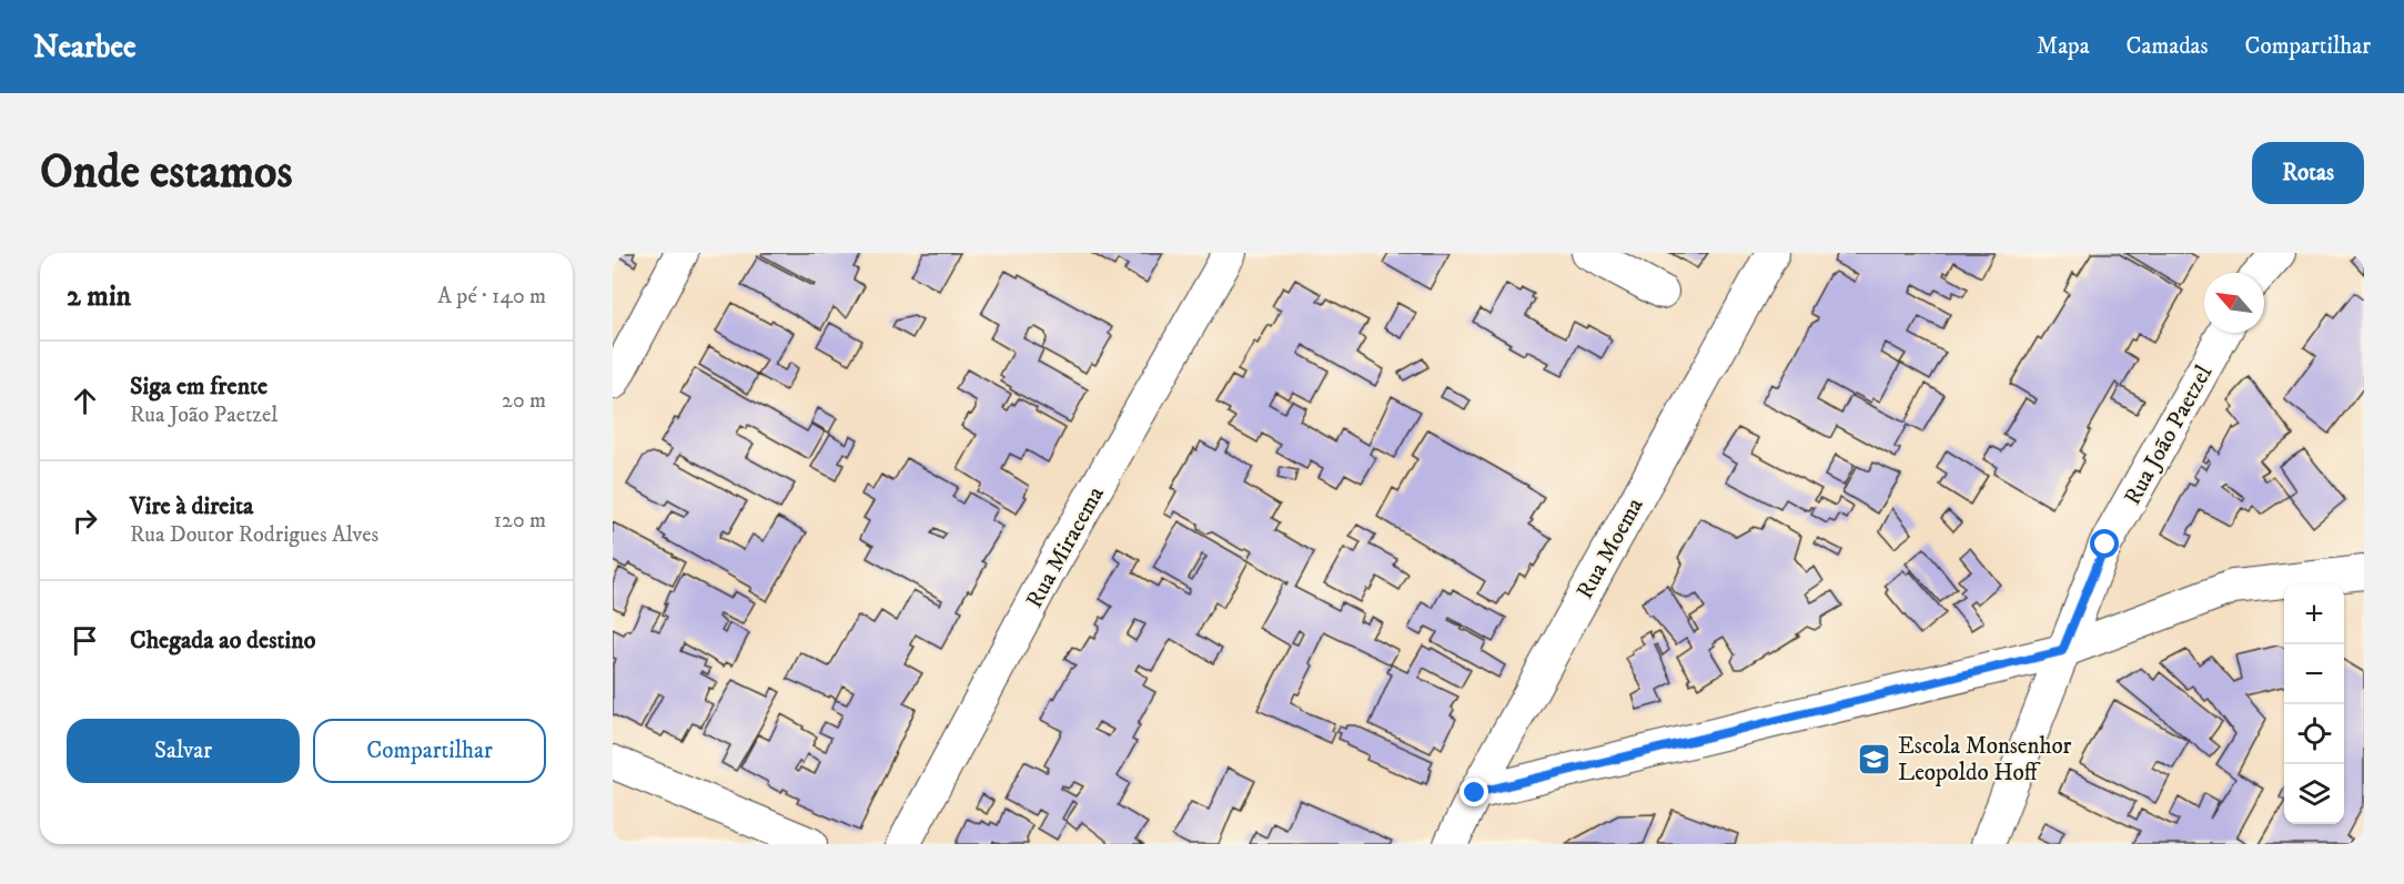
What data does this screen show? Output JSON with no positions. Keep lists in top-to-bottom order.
{
  "streets": {
    "street": ["Rua João Paetzel", "Rua Miracema", "Rua Moema"]
  },
  "places": {
    "school or university": ["Escola Monsenhor Leopoldo Hoff"]
  },
  "north": "top left",
  "page": {
    "header": "Nearbee",
    "nav": ["Mapa", "Camadas", "Compartilhar"],
    "buttons": [
      "Rotas",
      ["Salvar", "Compartilhar"]
    ],
    "title": "Onde estamos",
    "heading": ["2 min", "A pé · 140 m"],
    "list": [
      ["Siga em frente", "Rua João Paetzel", "20 m"],
      ["Vire à direita", "Rua Doutor Rodrigues Alves", "120 m"],
      "Chegada ao destino"
    ],
    "map_buttons": ["+", "−"]
  }
}
